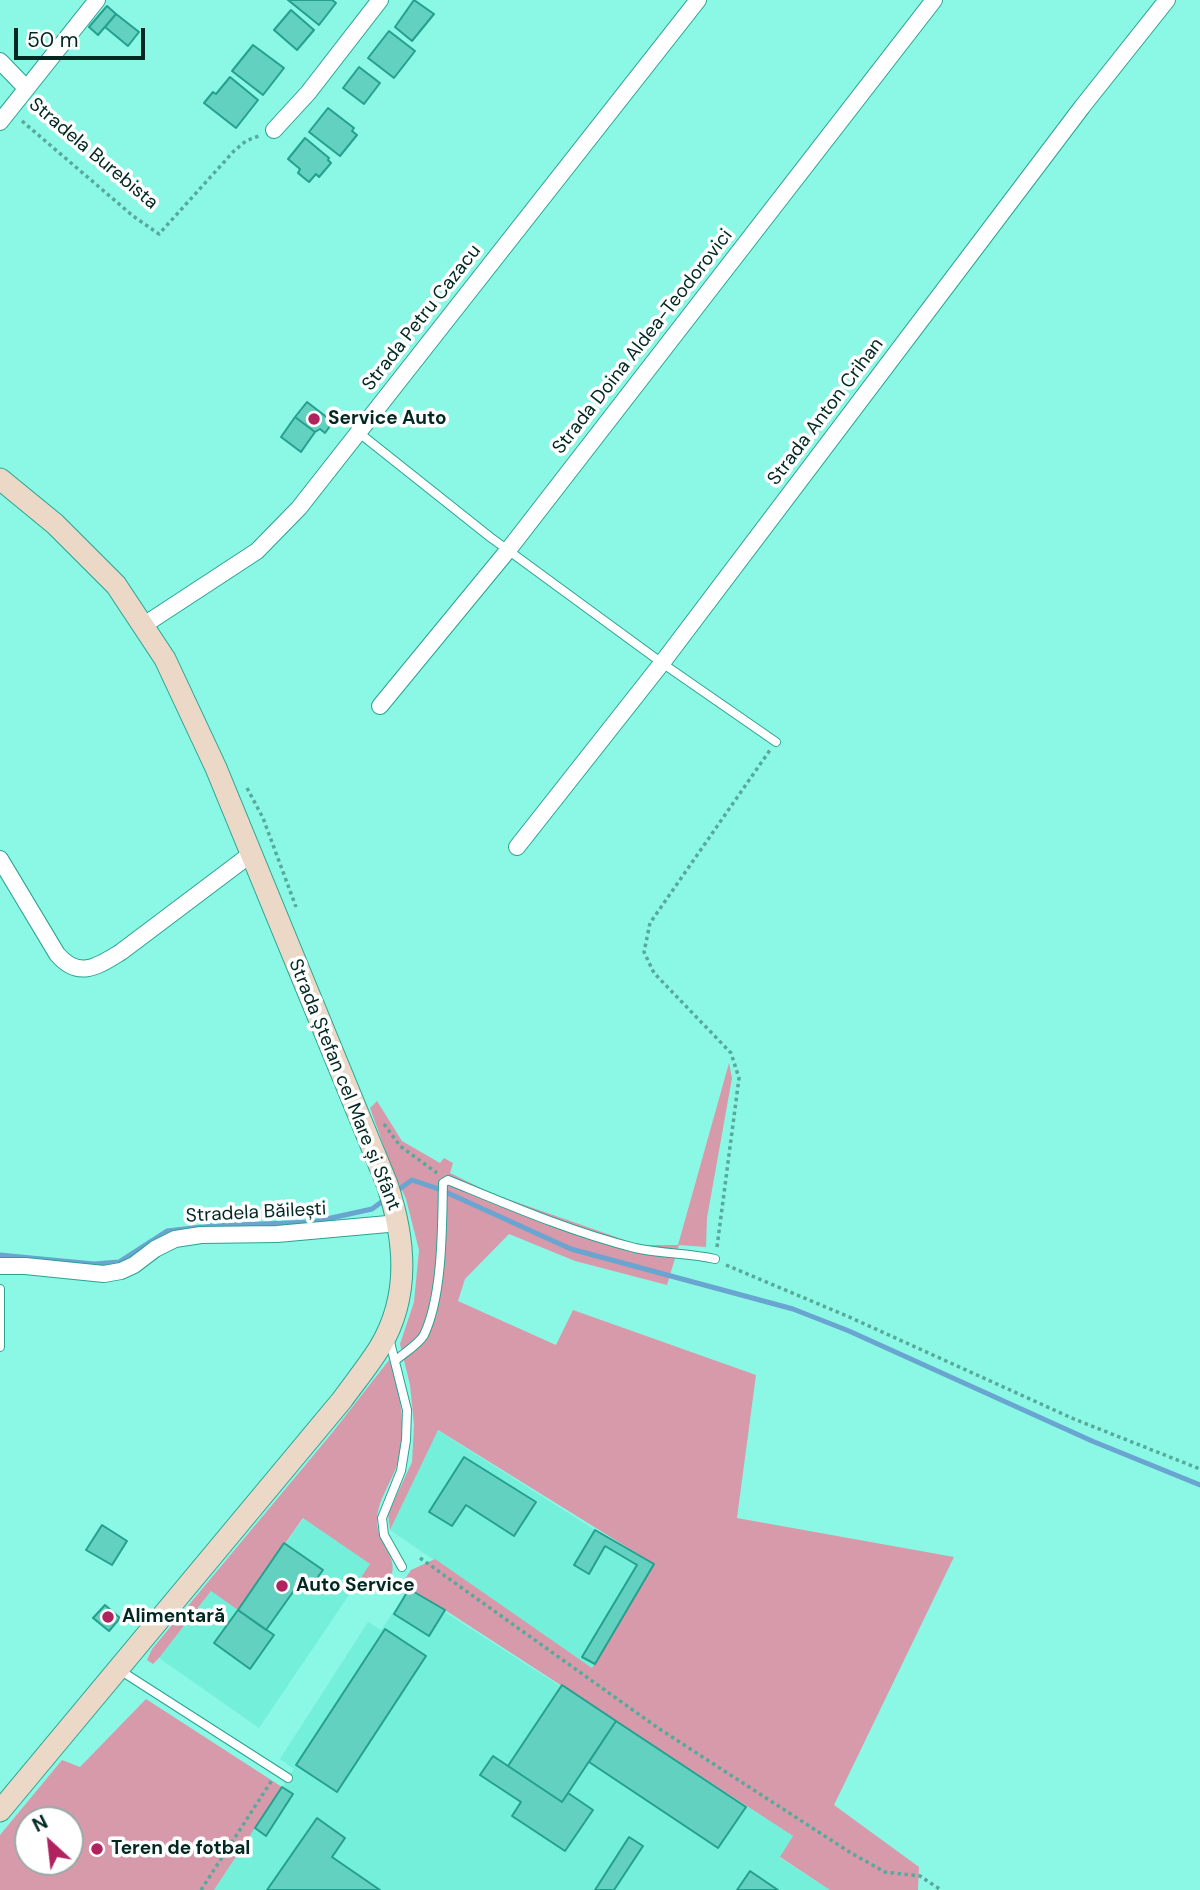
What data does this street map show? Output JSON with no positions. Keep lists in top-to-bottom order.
{
  "streets": {
    "main road": ["Strada Ștefan cel Mare și Sfânt"],
    "street": [
      "Strada Petru Cazacu",
      "Strada Doina Aldea-Teodorovici",
      "Strada Anton Crihan",
      "Stradela Băilești"
    ],
    "path": ["Stradela Burebista"]
  },
  "crossings": [
    ["Strada Petru Cazacu", "Strada Ștefan cel Mare și Sfânt"],
    ["Strada Ștefan cel Mare și Sfânt", "Stradela Băilești"]
  ],
  "places": [
    "Service Auto",
    "Auto Service",
    "Alimentară",
    "Teren de fotbal"
  ],
  "scale_bar": "50 m",
  "north": "top left"
}
